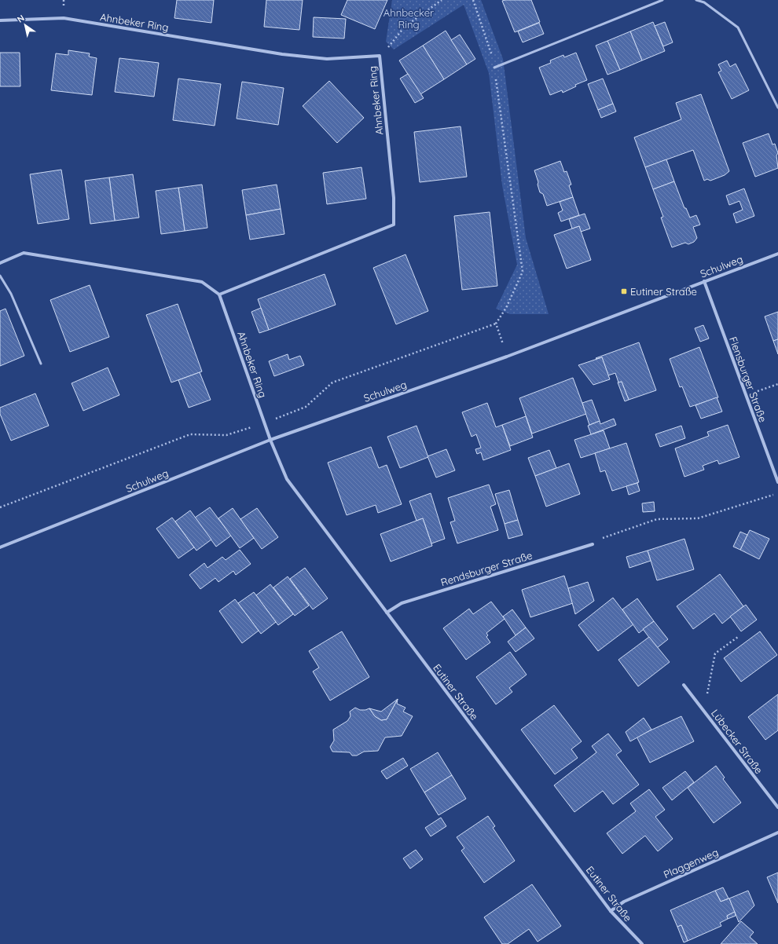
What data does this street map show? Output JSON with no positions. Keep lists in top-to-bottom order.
{
  "streets": {
    "street": [
      "Ahnbeker Ring",
      "Schulweg",
      "Flensburger Straße",
      "Rendsburger Straße",
      "Eutiner Straße",
      "Lübecker Straße",
      "Plaggenweg"
    ]
  },
  "crossings": [
    ["Ahnbeker Ring", "Schulweg"],
    ["Ahnbeker Ring", "Eutiner Straße"],
    ["Schulweg", "Flensburger Straße"],
    ["Schulweg", "Eutiner Straße"],
    ["Rendsburger Straße", "Eutiner Straße"],
    ["Eutiner Straße", "Plaggenweg"]
  ],
  "parks": ["Ahnbecker Ring"],
  "places": {
    "transit": ["Eutiner Straße"]
  },
  "north": "top left"
}
